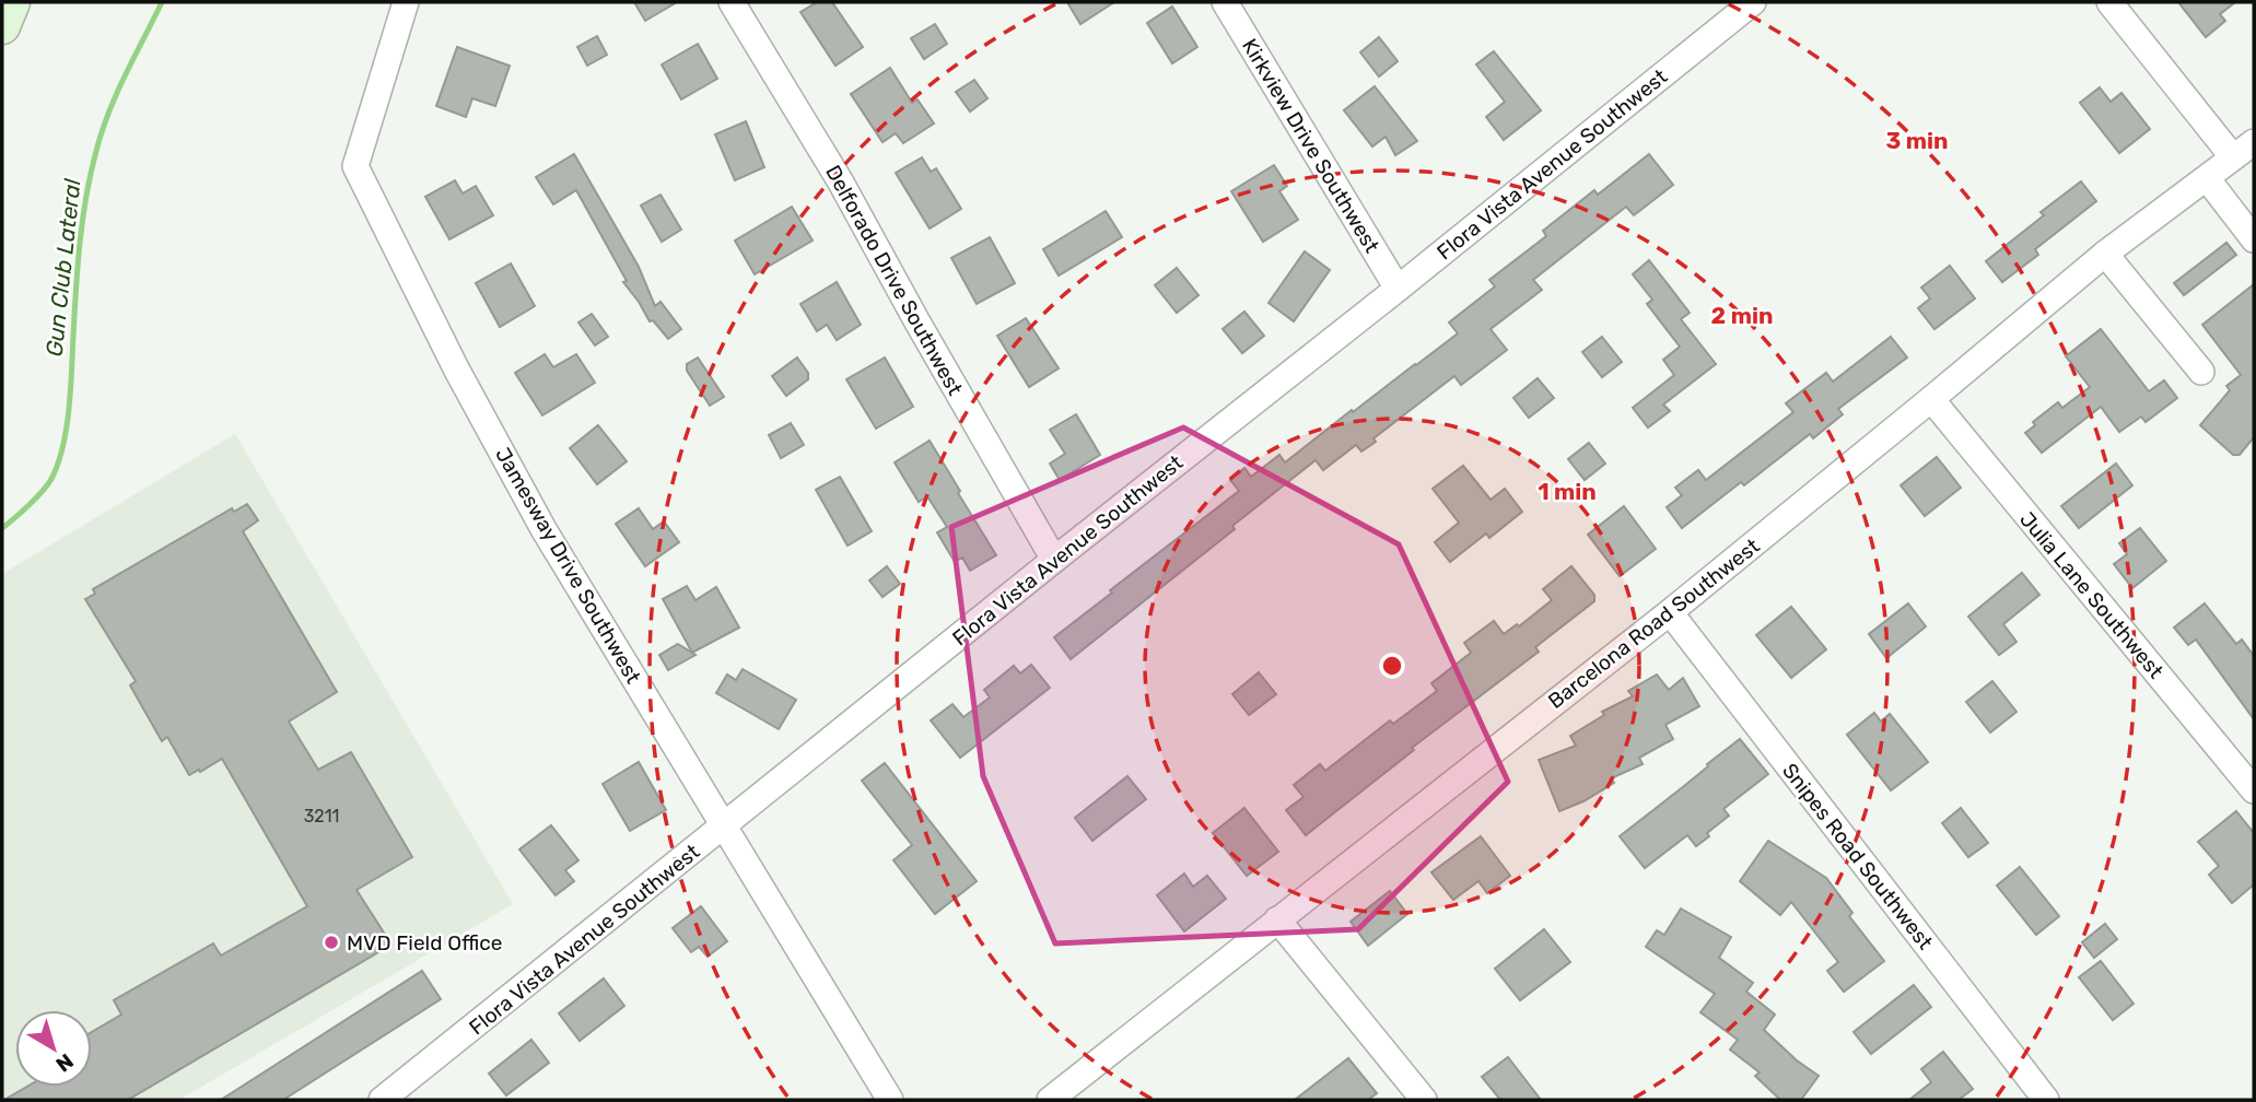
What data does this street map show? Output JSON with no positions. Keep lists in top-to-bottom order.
{
  "streets": {
    "street": [
      "Kirkview Drive Southwest",
      "Flora Vista Avenue Southwest",
      "Delforado Drive Southwest",
      "Jamesway Drive Southwest",
      "Julia Lane Southwest",
      "Barcelona Road Southwest",
      "Snipes Road Southwest"
    ]
  },
  "crossings": [
    ["Kirkview Drive Southwest", "Flora Vista Avenue Southwest"],
    ["Flora Vista Avenue Southwest", "Delforado Drive Southwest"],
    ["Flora Vista Avenue Southwest", "Jamesway Drive Southwest"],
    ["Julia Lane Southwest", "Barcelona Road Southwest"],
    ["Barcelona Road Southwest", "Snipes Road Southwest"]
  ],
  "water": ["Gun Club Lateral"],
  "places": ["MVD Field Office"],
  "house_numbers": ["3211"],
  "north": "bottom right",
  "rings": ["3 min", "2 min", "1 min"]
}
